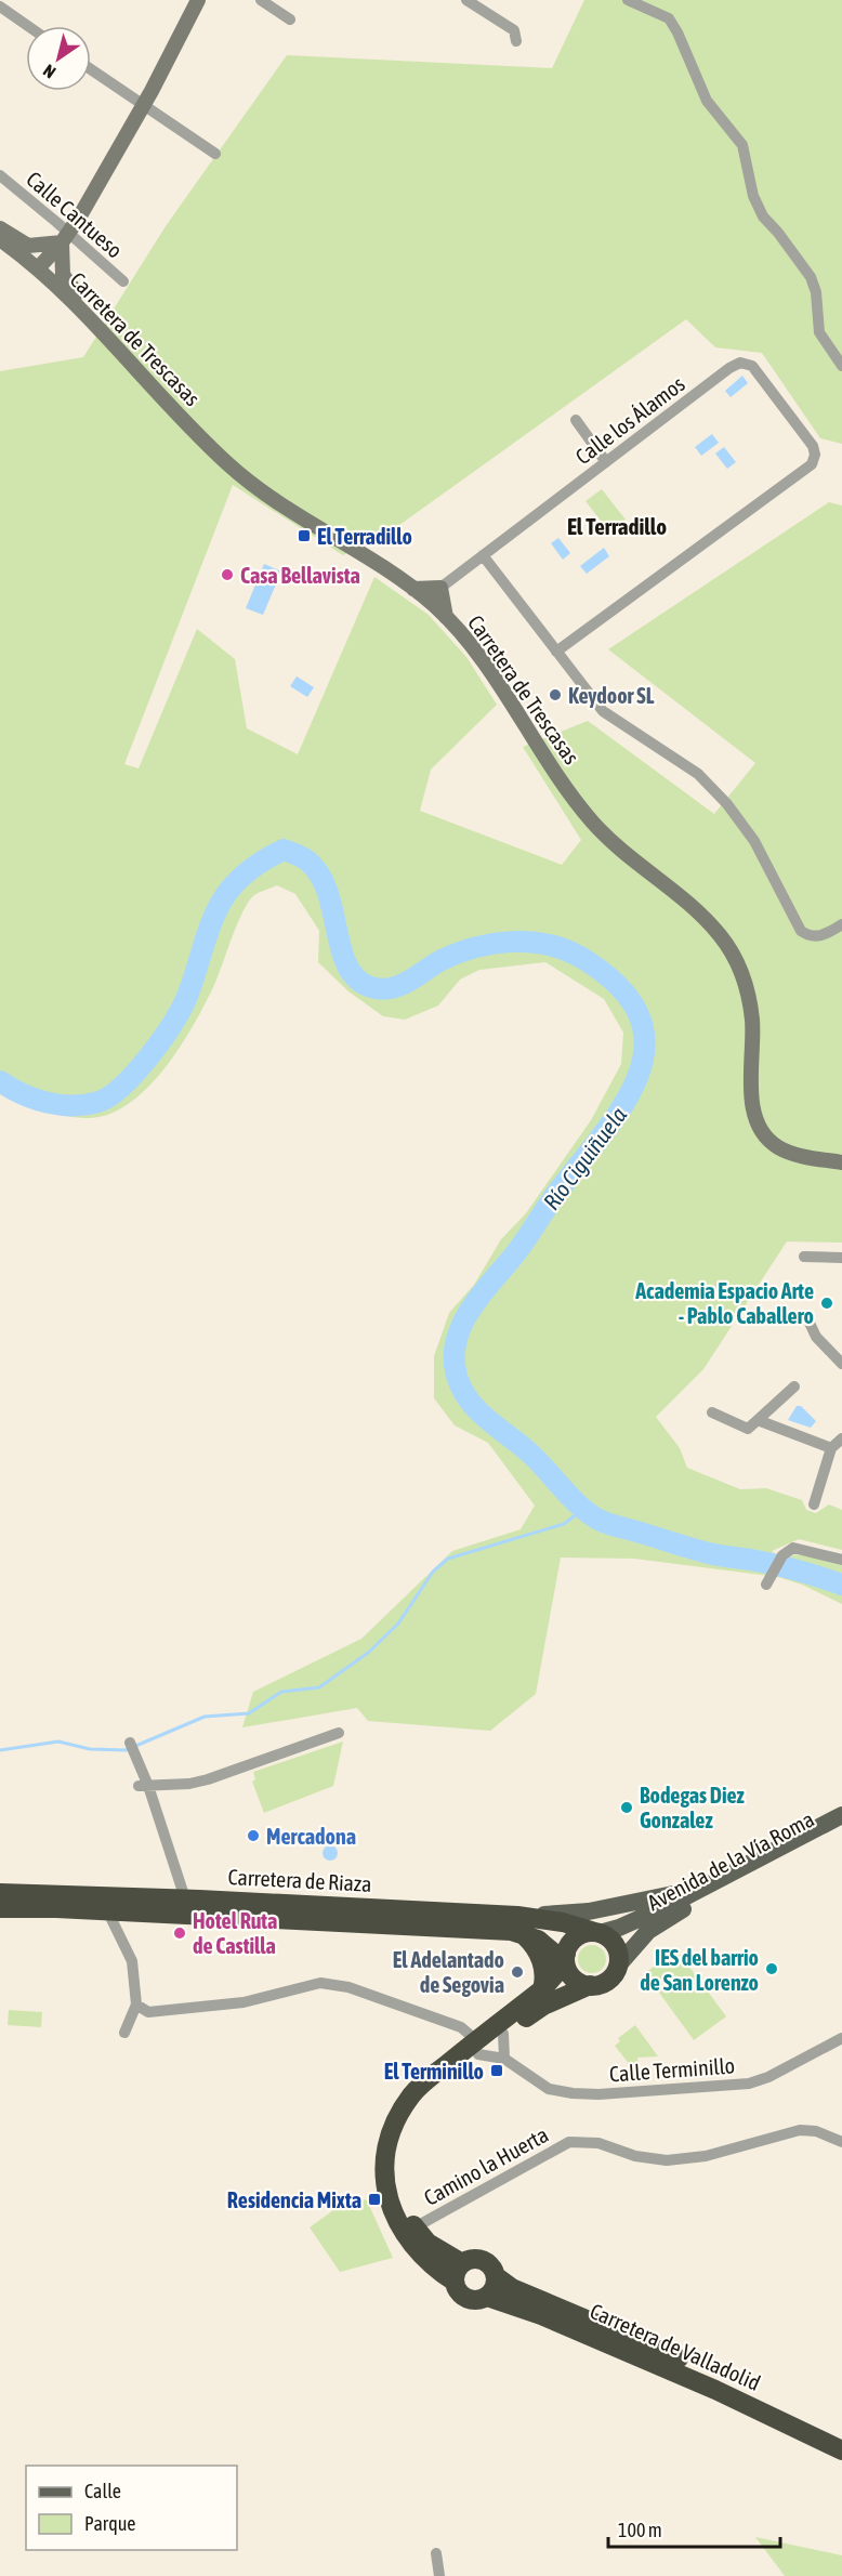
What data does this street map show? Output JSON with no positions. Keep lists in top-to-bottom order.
{
  "streets": {
    "highway": ["Carretera de Riaza", "Carretera de Valladolid"],
    "main road": ["Avenida de la Vía Roma"],
    "street": [
      "Calle Cantueso",
      "Carretera de Trescasas",
      "Calle los Álamos",
      "Calle Terminillo",
      "Camino la Huerta"
    ]
  },
  "crossings": [
    ["Avenida de la Vía Roma", "Carretera de Riaza"]
  ],
  "districts": ["El Terradillo"],
  "water": ["Río Ciguiñuela"],
  "places": {
    "transit": ["El Terradillo", "El Terminillo", "Residencia Mixta"],
    "other": [
      "Casa Bellavista",
      "Keydoor SL",
      "Academia Espacio Arte - Pablo Caballero",
      "Bodegas Diez Gonzalez",
      "Mercadona",
      "Hotel Ruta de Castilla",
      "IES del barrio de San Lorenzo",
      "El Adelantado de Segovia"
    ]
  },
  "legend": ["Calle", "Parque"],
  "scale_bar": "100 m",
  "north": "bottom left"
}
